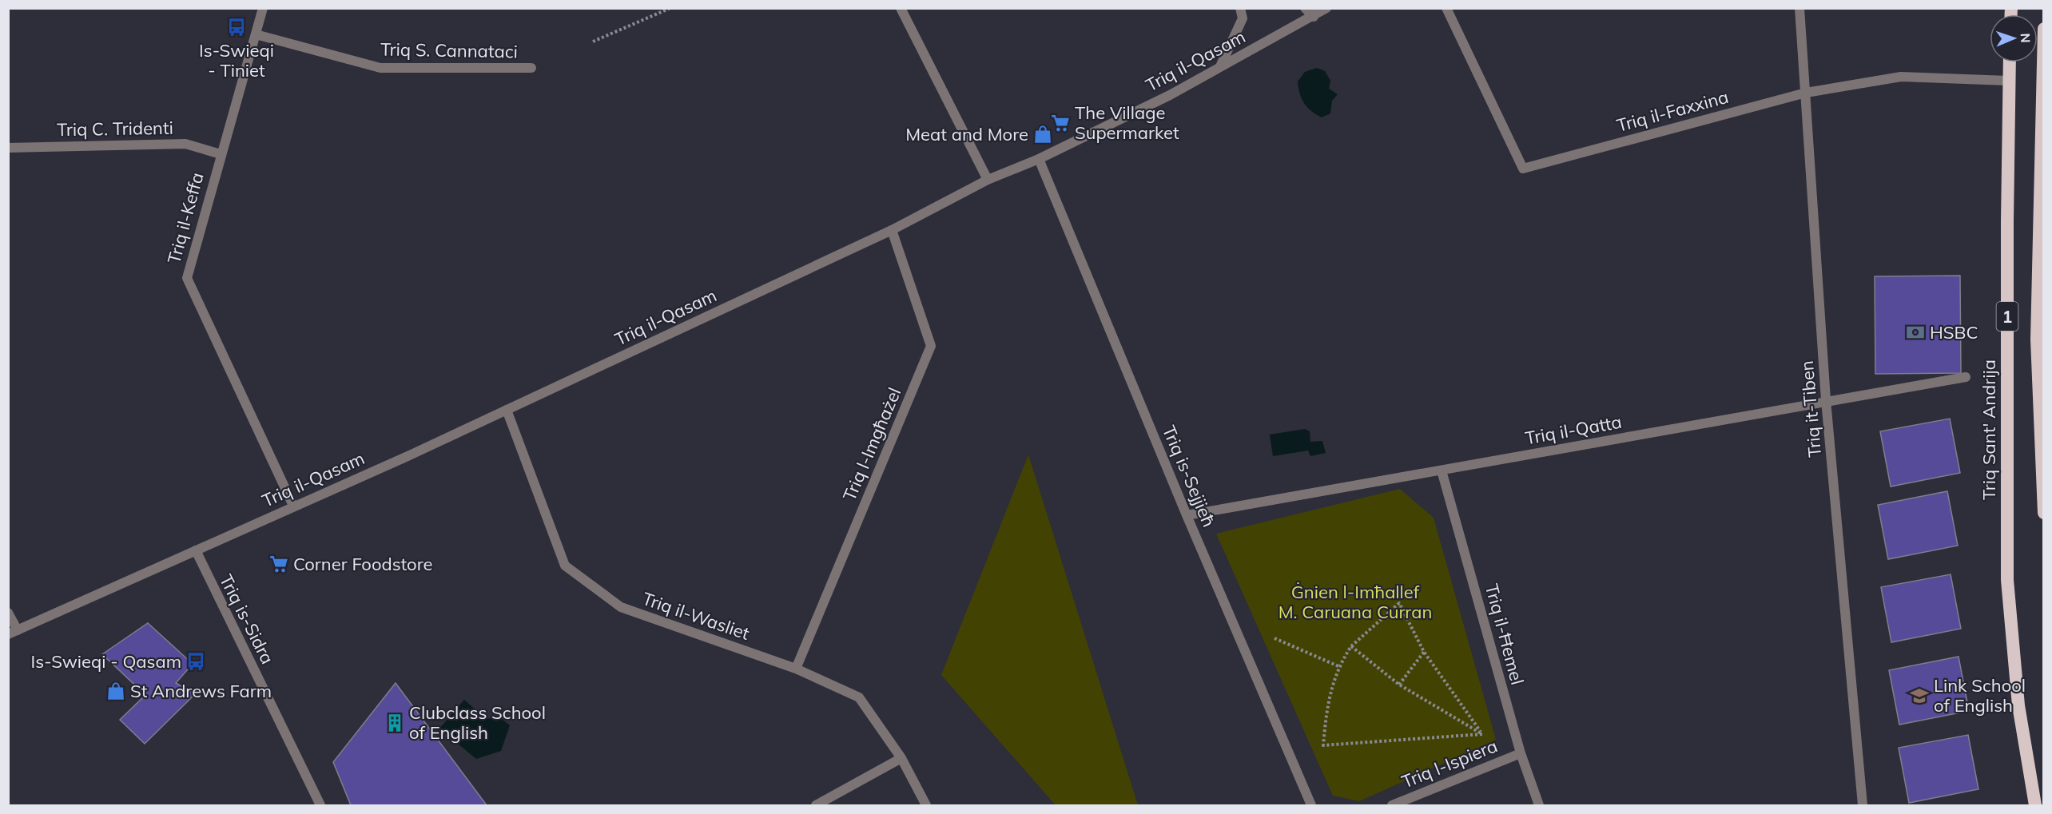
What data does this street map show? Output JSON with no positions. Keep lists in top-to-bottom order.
{
  "streets": {
    "highway": ["1", "Triq Sant' Andrija"],
    "street": [
      "Triq S. Cannataci",
      "Triq il-Qasam",
      "Triq il-Faxxina",
      "Triq C. Tridenti",
      "Triq il-Keffa",
      "Triq it-Tiben",
      "Triq il-Qatta",
      "Triq l-Imgħażel",
      "Triq is-Sejjieħ",
      "Triq il-Wasliet",
      "Triq is-Sidra",
      "Triq il-Ħemel",
      "Triq l-Ispiera"
    ]
  },
  "crossings": [
    ["Triq S. Cannataci", "Triq il-Keffa"],
    ["Triq il-Qasam", "Triq il-Keffa"],
    ["Triq il-Qasam", "Triq l-Imgħażel"],
    ["Triq il-Qasam", "Triq is-Sejjieħ"],
    ["Triq il-Qasam", "Triq il-Wasliet"],
    ["Triq il-Qasam", "Triq is-Sidra"],
    ["Triq il-Faxxina", "Triq it-Tiben"],
    ["Triq il-Faxxina", "Triq Sant' Andrija"],
    ["Triq C. Tridenti", "Triq il-Keffa"],
    ["Triq it-Tiben", "Triq il-Qatta"],
    ["Triq il-Qatta", "Triq is-Sejjieħ"],
    ["Triq il-Qatta", "Triq il-Ħemel"],
    ["Triq l-Imgħażel", "Triq il-Wasliet"],
    ["Triq il-Ħemel", "Triq l-Ispiera"]
  ],
  "parks": ["Ġnien l-Imħallef M. Caruana Curran"],
  "places": {
    "bus stop": ["Is-Swieqi - Tiniet", "Is-Swieqi - Qasam"],
    "supermarket": ["The Village Supermarket", "Corner Foodstore"],
    "shop": ["Meat and More", "St Andrews Farm"],
    "bank": ["HSBC"],
    "school or university": ["Link School of English"],
    "building": ["Clubclass School of English"]
  },
  "north": "right"
}
